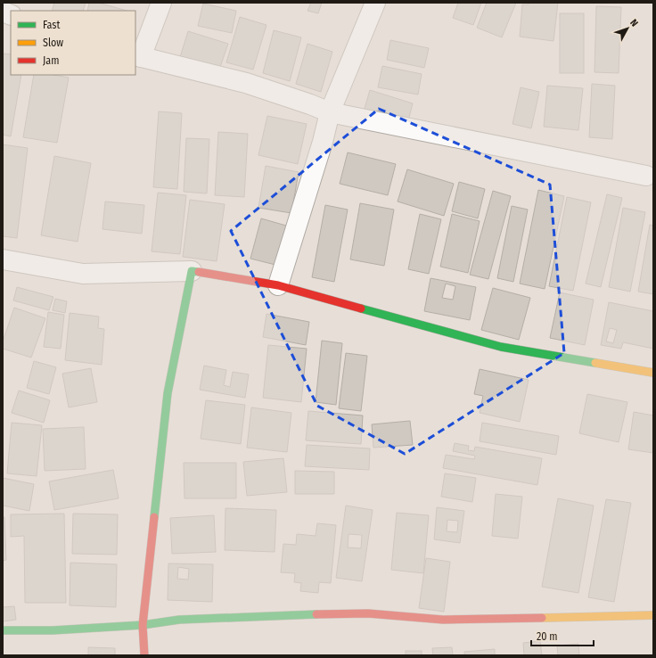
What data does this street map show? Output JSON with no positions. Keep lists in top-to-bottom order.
{
  "legend": ["Fast", "Slow", "Jam"],
  "scale_bar": "20 m",
  "north": "top right"
}
